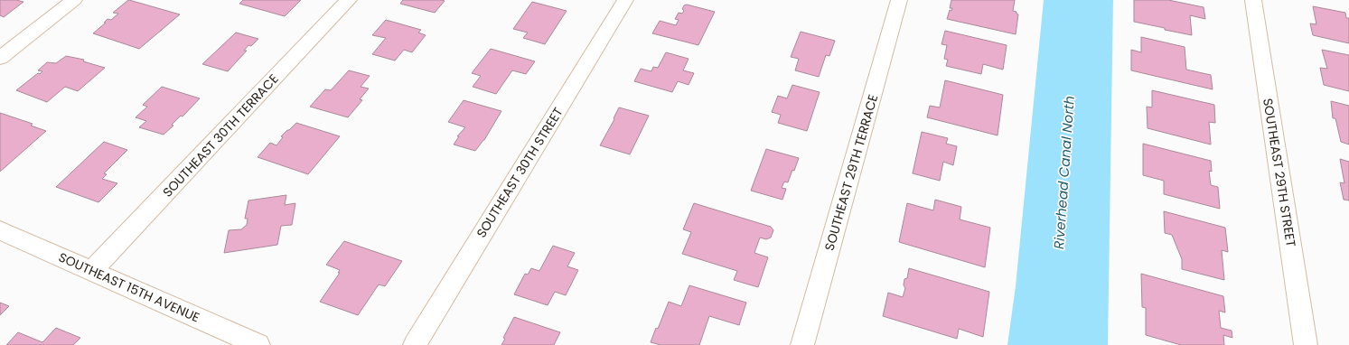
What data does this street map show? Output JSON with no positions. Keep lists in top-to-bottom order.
{
  "streets": {
    "street": [
      "SOUTHEAST 30TH TERRACE",
      "SOUTHEAST 30TH STREET",
      "SOUTHEAST 29TH TERRACE",
      "SOUTHEAST 29TH STREET",
      "SOUTHEAST 15TH AVENUE"
    ]
  },
  "crossings": [
    ["SOUTHEAST 30TH TERRACE", "SOUTHEAST 15TH AVENUE"]
  ],
  "water": ["Riverhead Canal North"]
}
